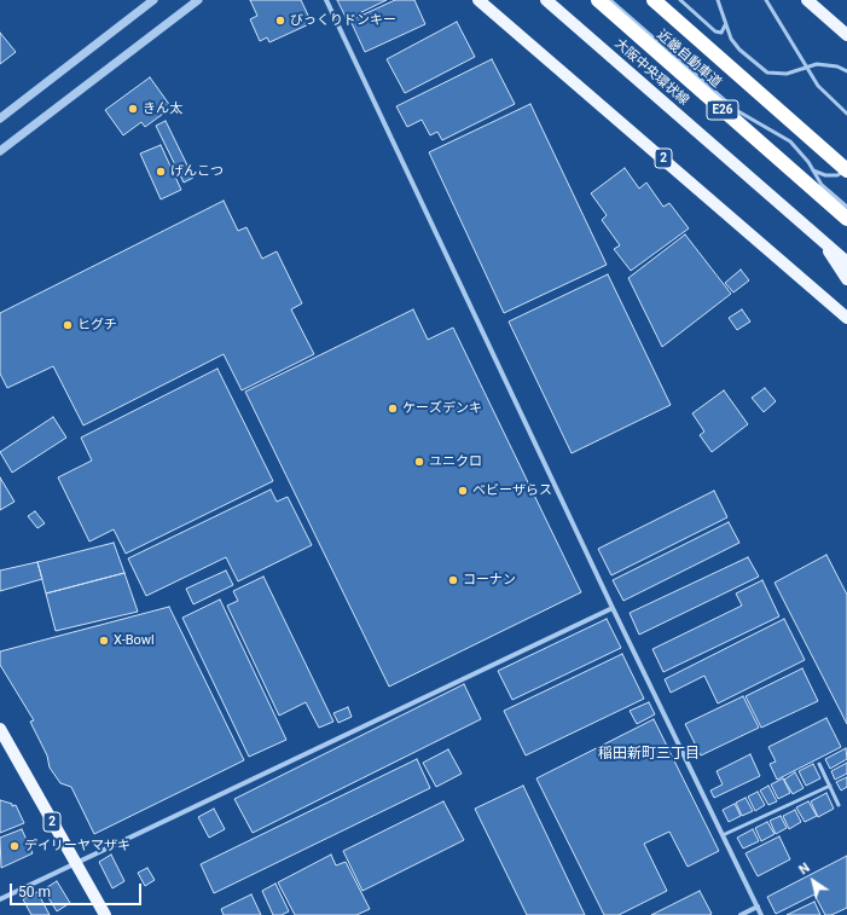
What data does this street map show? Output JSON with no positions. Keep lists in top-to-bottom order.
{
  "streets": {
    "highway": ["近畿自動車道", "E26"],
    "main road": ["大阪中央環状線", "2"]
  },
  "districts": ["稲田新町三丁目"],
  "places": [
    "びっくりドンキー",
    "きん太",
    "げんこつ",
    "ヒグチ",
    "ケーズデンキ",
    "ユニクロ",
    "ベビーザらス",
    "コーナン",
    "X-Bowl",
    "デイリーヤマザキ"
  ],
  "scale_bar": "50 m",
  "north": "top left"
}
